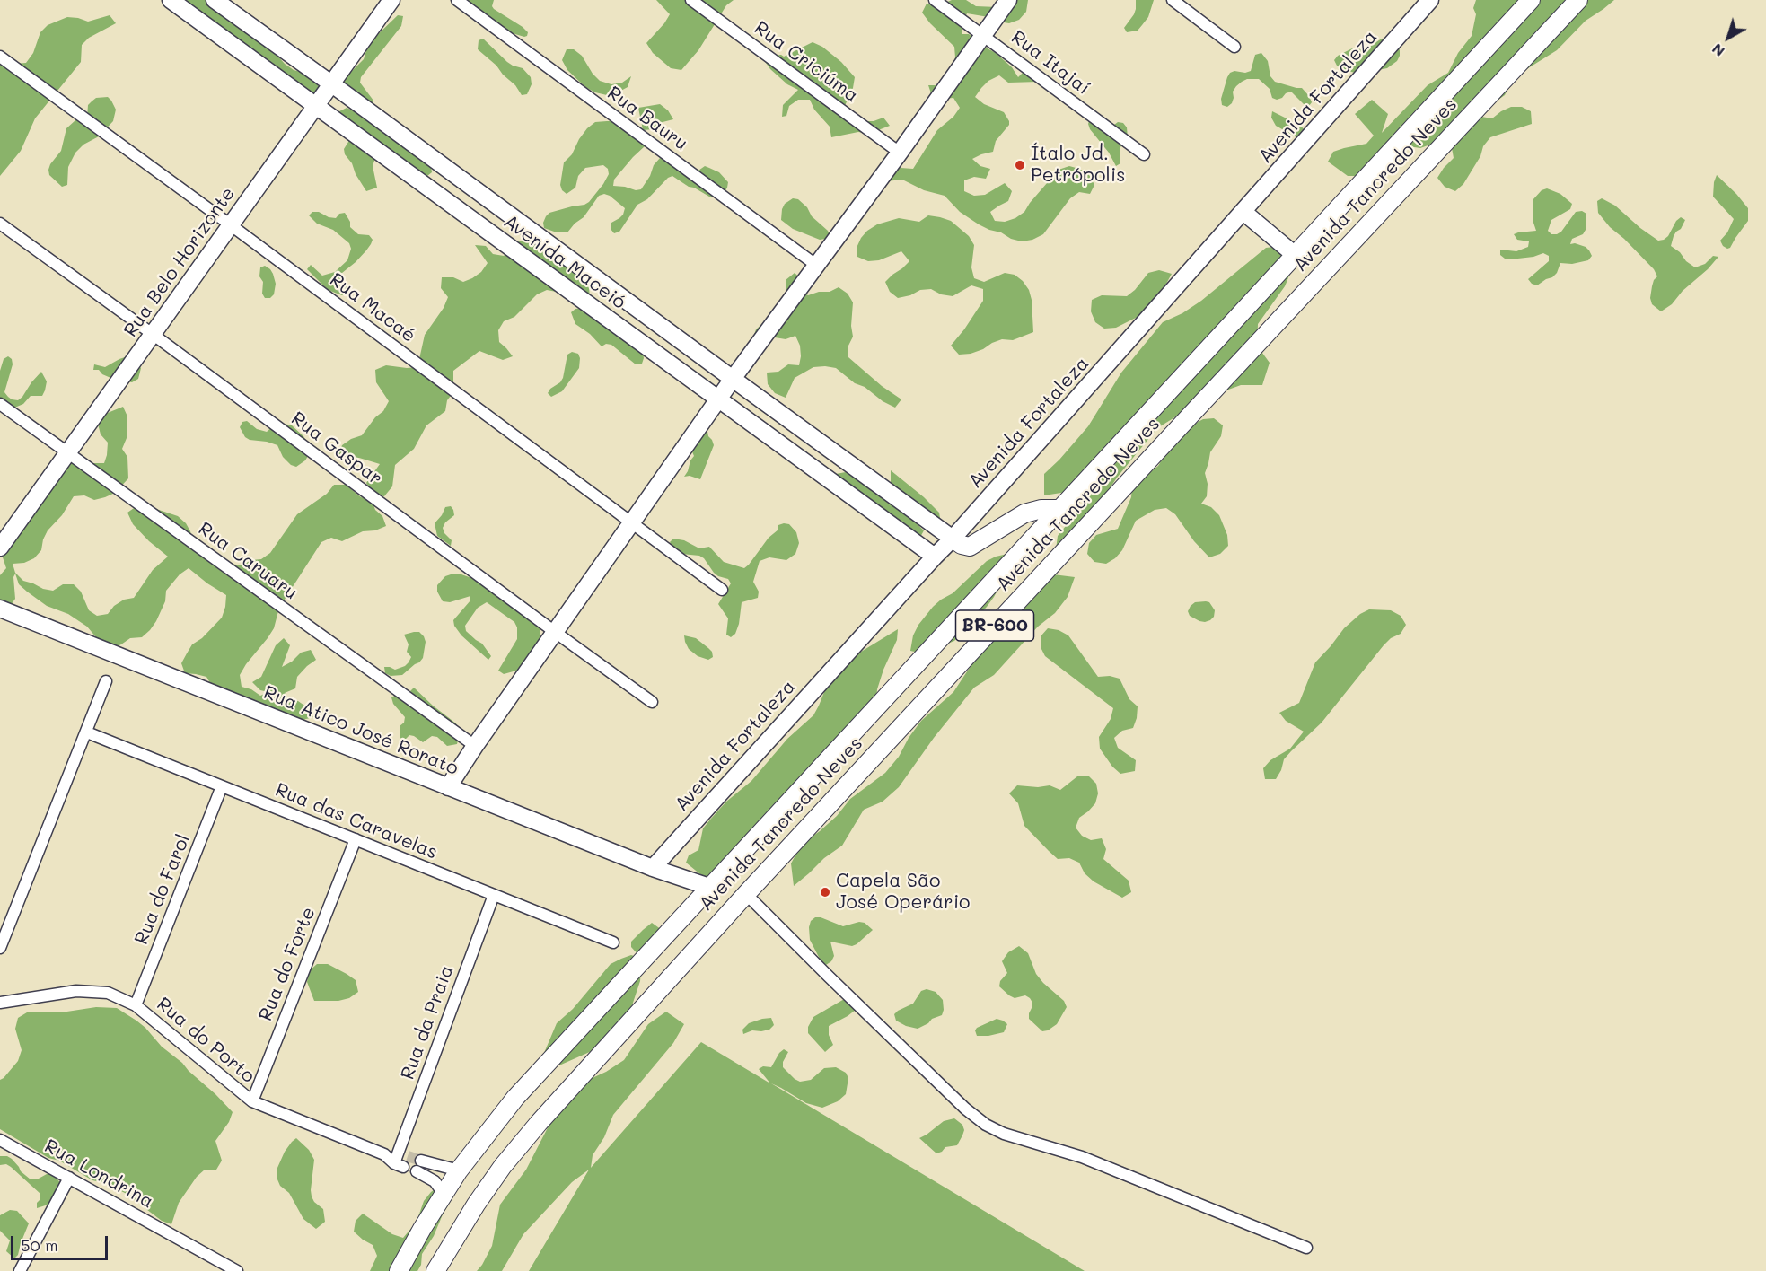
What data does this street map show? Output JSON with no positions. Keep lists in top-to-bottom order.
{
  "streets": {
    "main road": ["Avenida Tancredo Neves", "BR-600"],
    "street": [
      "Rua Criciúma",
      "Rua Itajaí",
      "Avenida Fortaleza",
      "Rua Bauru",
      "Rua Belo Horizonte",
      "Avenida Maceió",
      "Rua Macaé",
      "Rua Gaspar",
      "Rua Caruaru",
      "Rua Atico José Rorato",
      "Rua das Caravelas",
      "Rua do Farol",
      "Rua do Forte",
      "Rua da Praia",
      "Rua do Porto",
      "Rua Londrina"
    ]
  },
  "crossings": [
    ["Avenida Fortaleza", "Avenida Maceió"],
    ["Avenida Fortaleza", "Rua Atico José Rorato"],
    ["Avenida Tancredo Neves", "Rua Atico José Rorato"],
    ["Rua Belo Horizonte", "Avenida Maceió"],
    ["Rua Belo Horizonte", "Rua Macaé"],
    ["Rua Belo Horizonte", "Rua Gaspar"],
    ["Rua Belo Horizonte", "Rua Caruaru"],
    ["Rua das Caravelas", "Rua do Farol"],
    ["Rua das Caravelas", "Rua do Forte"],
    ["Rua das Caravelas", "Rua da Praia"],
    ["Rua do Farol", "Rua do Porto"],
    ["Rua do Forte", "Rua do Porto"],
    ["Rua da Praia", "Rua do Porto"]
  ],
  "places": ["Ítalo Jd. Petrópolis", "Capela São José Operário"],
  "scale_bar": "50 m",
  "north": "bottom left"
}
